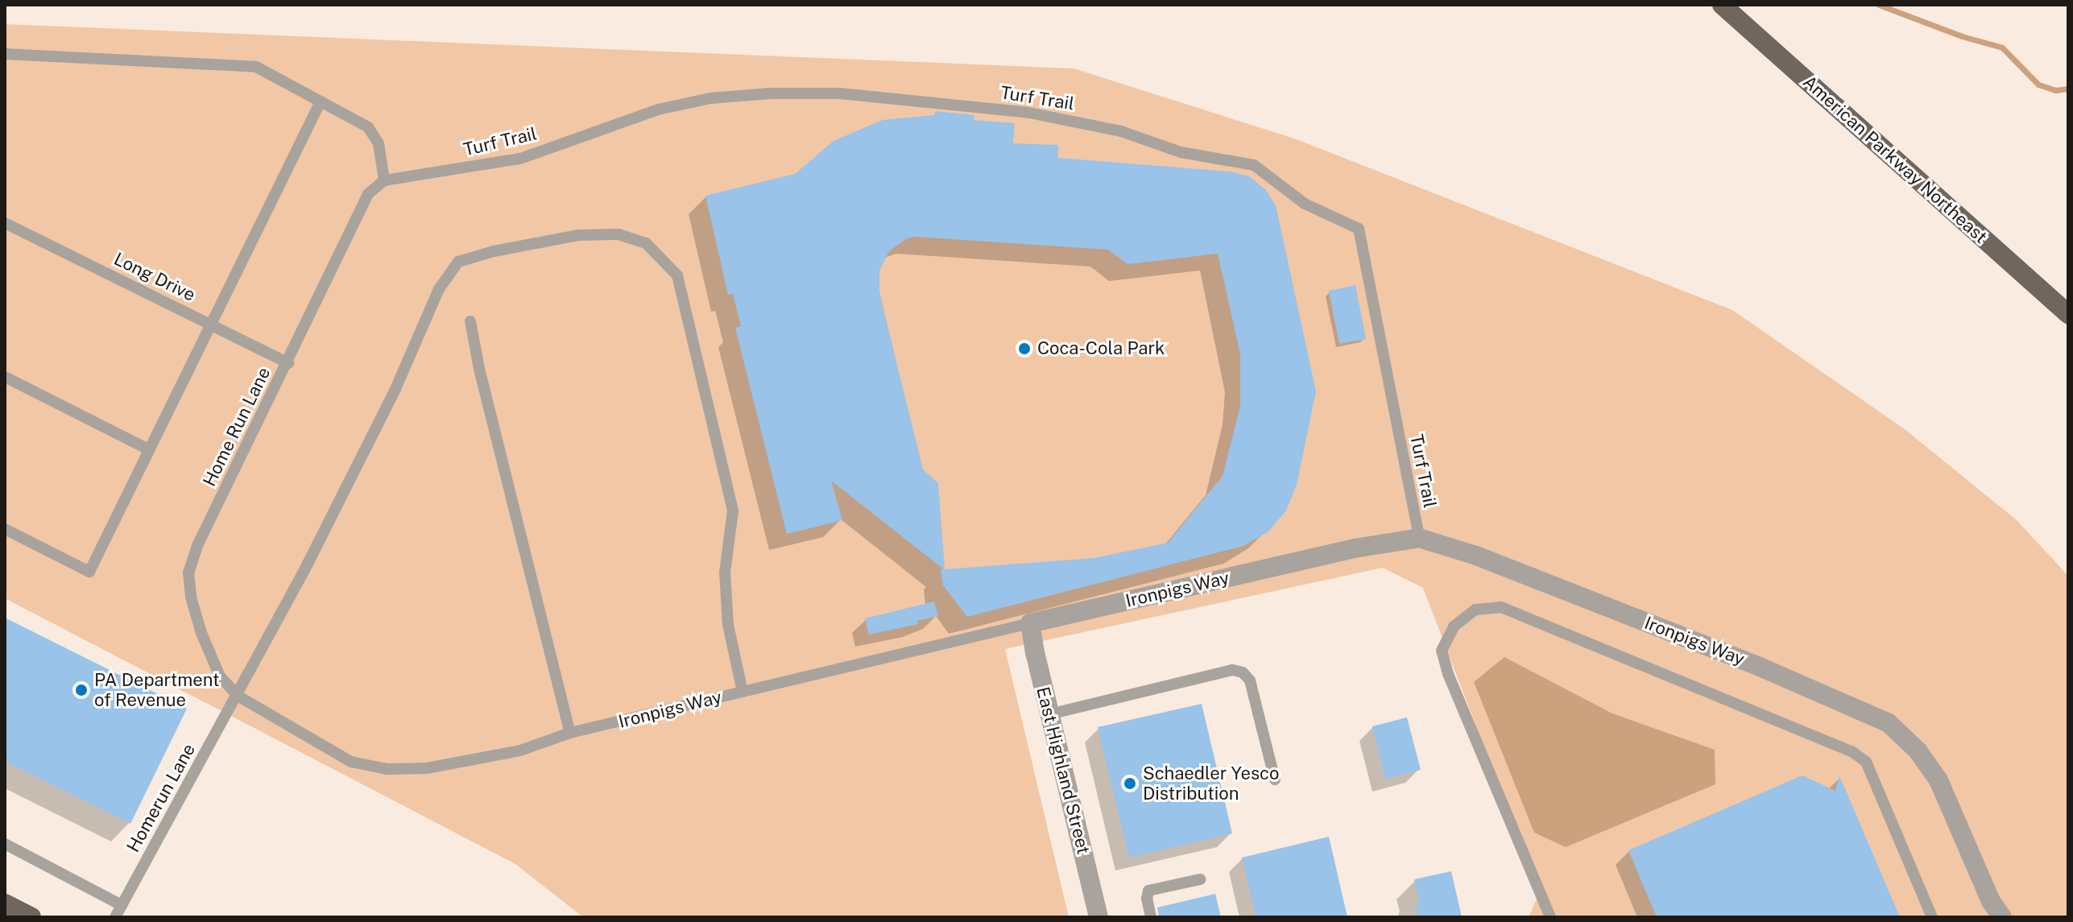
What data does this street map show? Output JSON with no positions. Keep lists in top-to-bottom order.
{
  "streets": {
    "main road": ["American Parkway Northeast"],
    "street": ["Ironpigs Way", "East Highland Street"],
    "lane": [
      "Turf Trail",
      "Long Drive",
      "Home Run Lane",
      "Homerun Lane"
    ]
  },
  "crossings": [
    ["Turf Trail", "Home Run Lane"],
    ["Turf Trail", "Ironpigs Way"],
    ["Long Drive", "Home Run Lane"],
    ["Home Run Lane", "Ironpigs Way"],
    ["Home Run Lane", "Homerun Lane"],
    ["Ironpigs Way", "East Highland Street"],
    ["Ironpigs Way", "Homerun Lane"]
  ],
  "places": ["Coca-Cola Park", "PA Department of Revenue", "Schaedler Yesco Distribution"]
}
